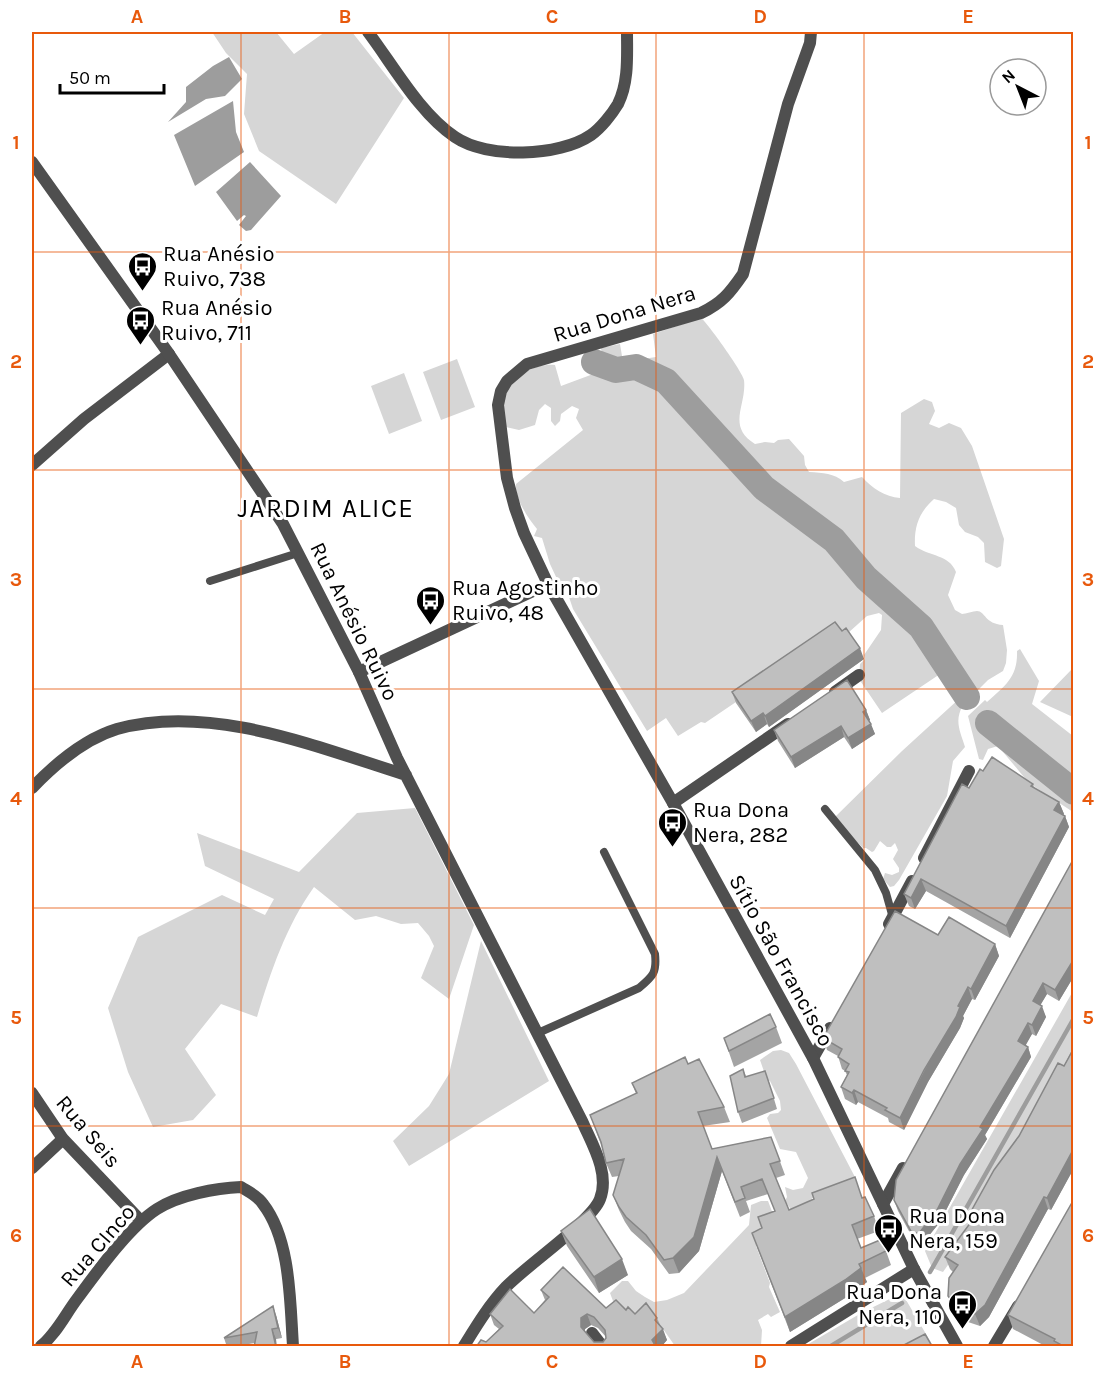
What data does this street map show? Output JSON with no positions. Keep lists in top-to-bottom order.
{
  "streets": {
    "street": [
      "Rua Dona Nera",
      "Rua Anésio Ruivo",
      "Sítio São Francisco",
      "Rua Seis",
      "Rua CInco"
    ]
  },
  "crossings": [
    ["Rua Dona Nera", "Sítio São Francisco"],
    ["Rua Seis", "Rua CInco"]
  ],
  "districts": ["JARDIM ALICE"],
  "places": {
    "bus stop": [
      "Rua Anésio Ruivo, 738",
      "Rua Anésio Ruivo, 711",
      "Rua Agostinho Ruivo, 48",
      "Rua Dona Nera, 282",
      "Rua Dona Nera, 159",
      "Rua Dona Nera, 110"
    ]
  },
  "scale_bar": "50 m",
  "north": "top left",
  "grid": {
    "columns": [
      "A",
      "B",
      "C",
      "D",
      "E"
    ],
    "rows": [
      "1",
      "2",
      "3",
      "4",
      "5",
      "6"
    ]
  }
}
